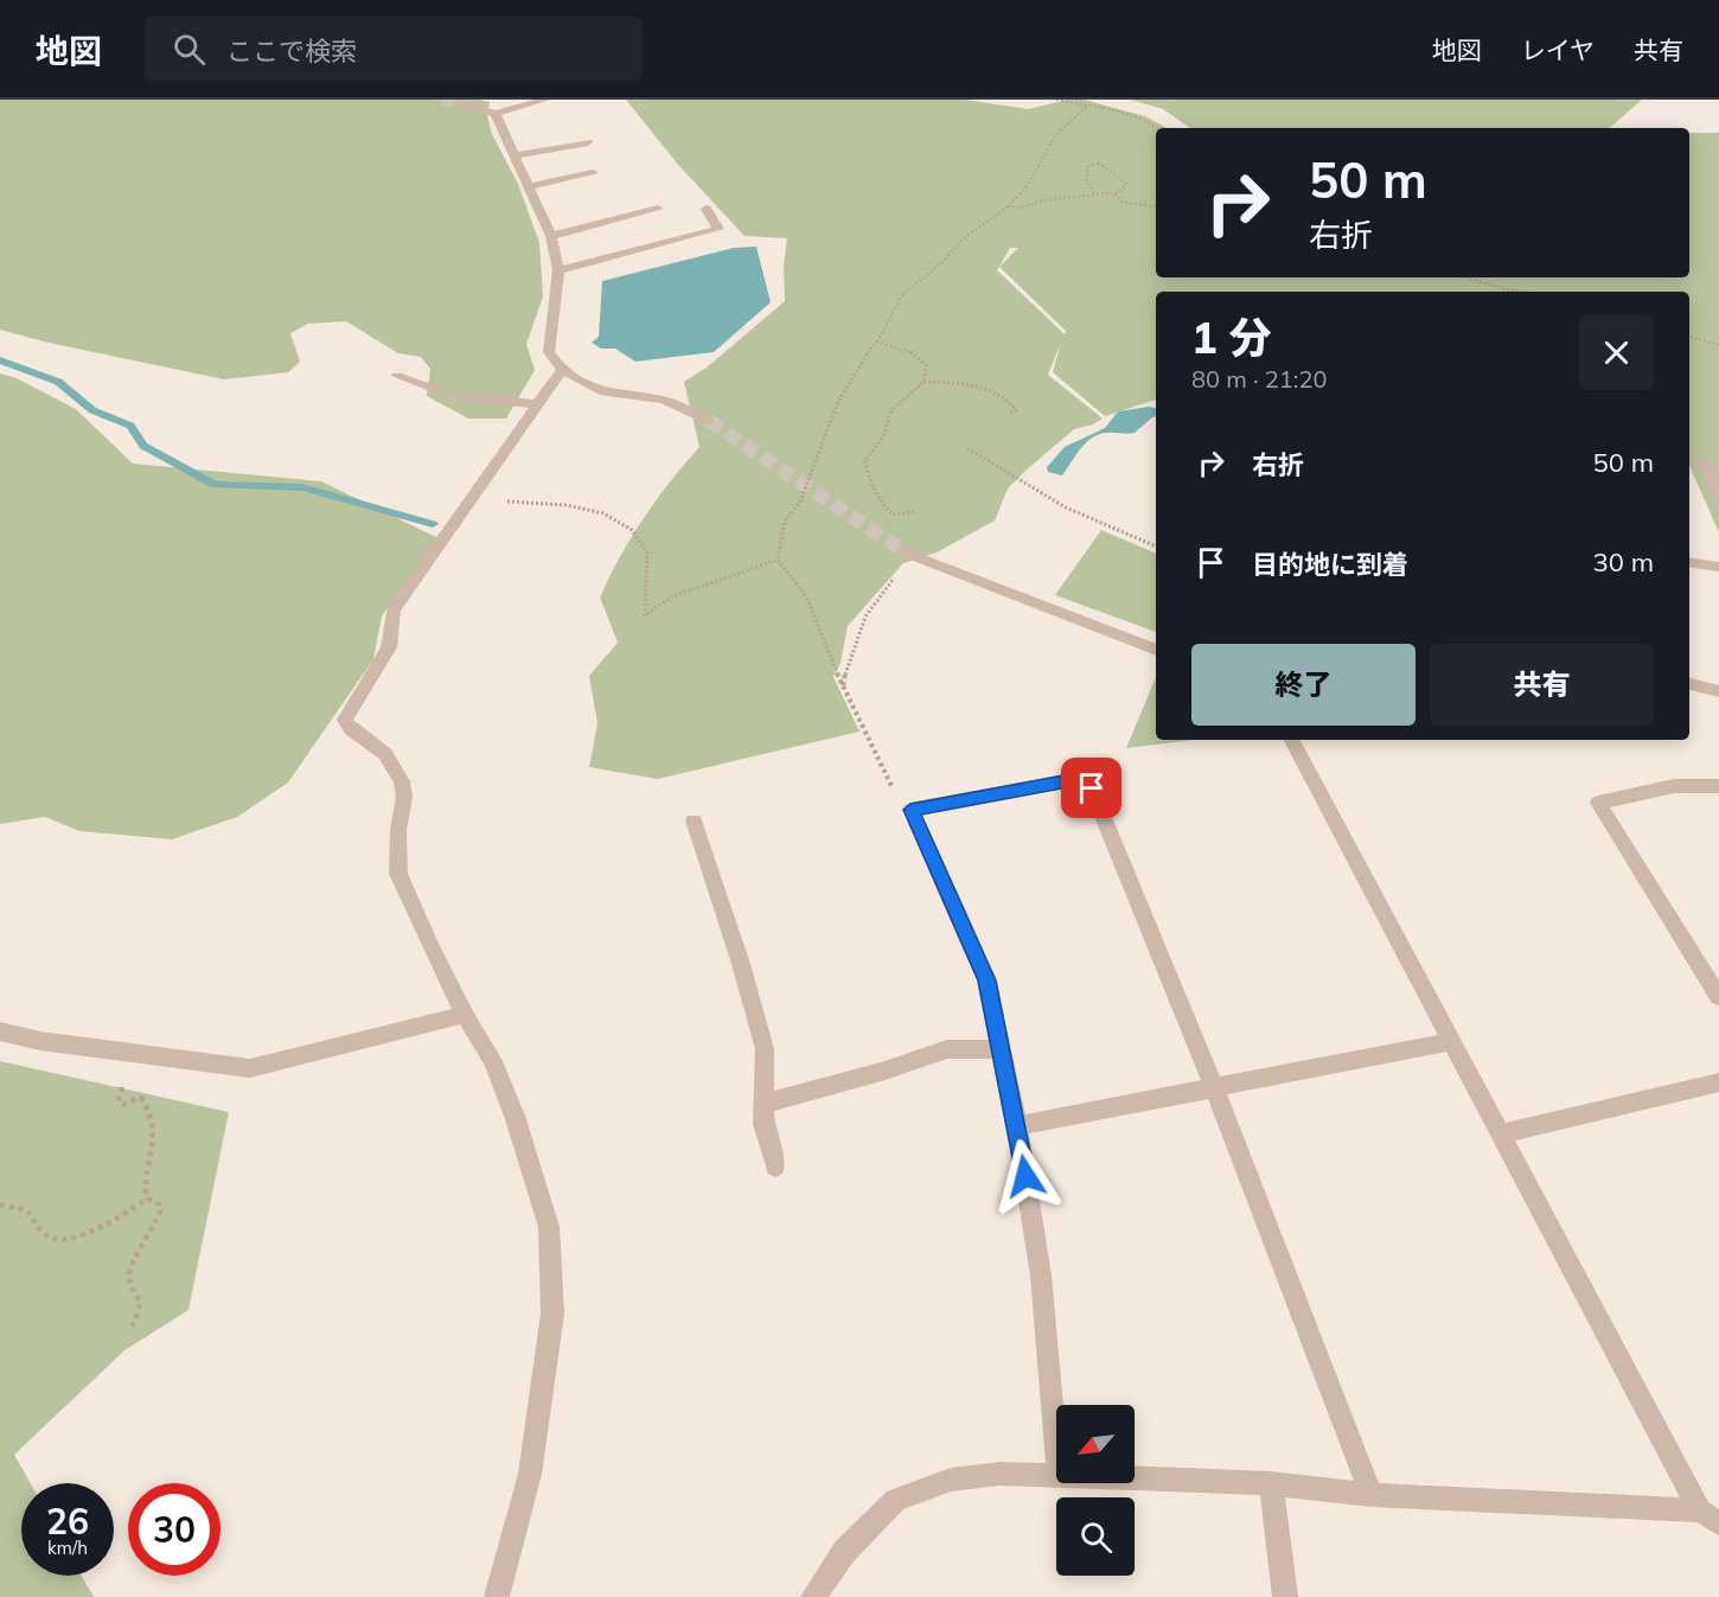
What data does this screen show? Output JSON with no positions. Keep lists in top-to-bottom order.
{
  "north": "bottom left",
  "page": {
    "header": "地図",
    "search": "ここで検索",
    "nav": ["地図", "レイヤ", "共有"],
    "turn": ["50 m", "右折"],
    "heading": ["1 分", "80 m · 21:20"],
    "list": [
      {
        "name": "右折",
        "value": "50 m"
      },
      {
        "name": "目的地に到着",
        "value": "30 m"
      }
    ],
    "buttons": ["終了", "共有"],
    "speed": "26 km/h",
    "limit": "30"
  }
}
